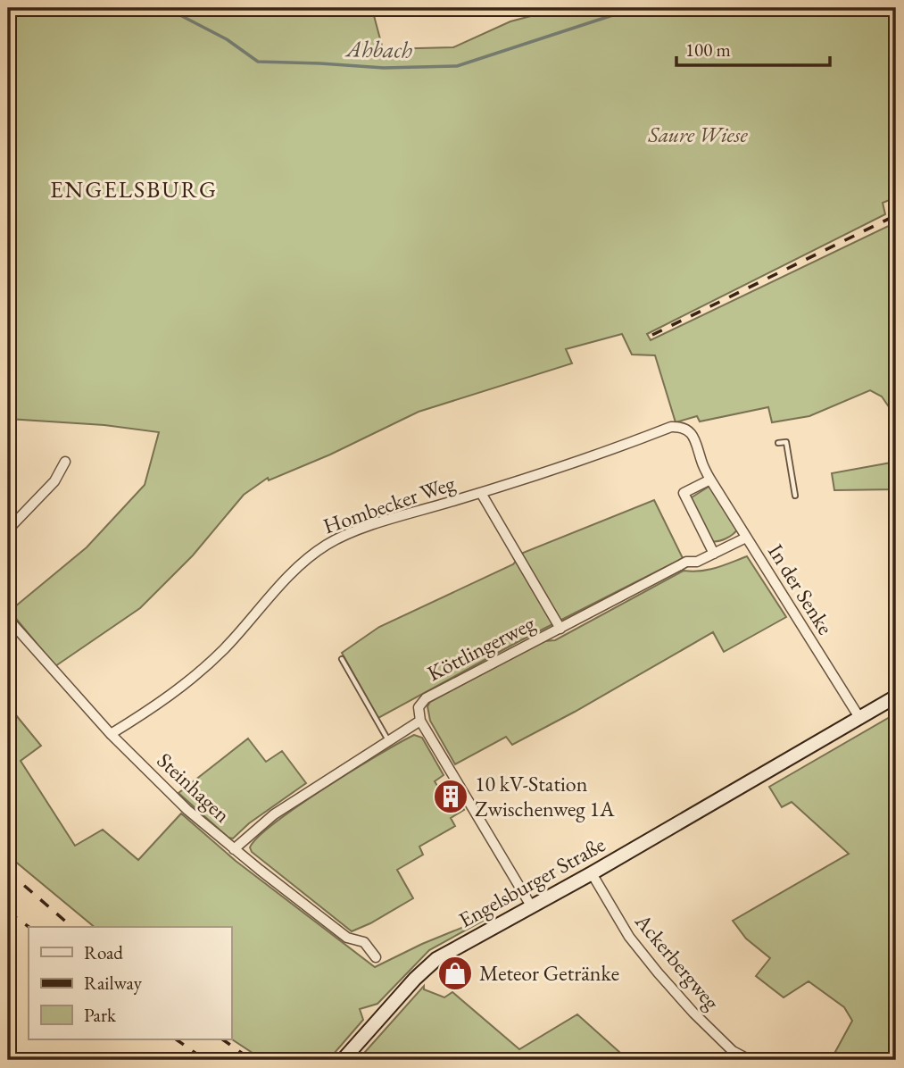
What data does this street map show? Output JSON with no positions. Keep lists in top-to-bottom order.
{
  "streets": {
    "street": [
      "Hombecker Weg",
      "In der Senke",
      "Köttlingerweg",
      "Steinhagen",
      "Engelsburger Straße",
      "Ackerbergweg"
    ]
  },
  "crossings": [
    ["Hombecker Weg", "In der Senke"],
    ["Hombecker Weg", "Köttlingerweg"],
    ["Hombecker Weg", "Steinhagen"],
    ["In der Senke", "Köttlingerweg"],
    ["In der Senke", "Engelsburger Straße"],
    ["Engelsburger Straße", "Ackerbergweg"]
  ],
  "districts": ["ENGELSBURG"],
  "water": ["Ahbach"],
  "parks": ["Saure Wiese"],
  "places": {
    "building": ["10 kV-Station Zwischenweg 1A"],
    "shop": ["Meteor Getränke"]
  },
  "legend": ["Road", "Railway", "Park"],
  "scale_bar": "100 m"
}
